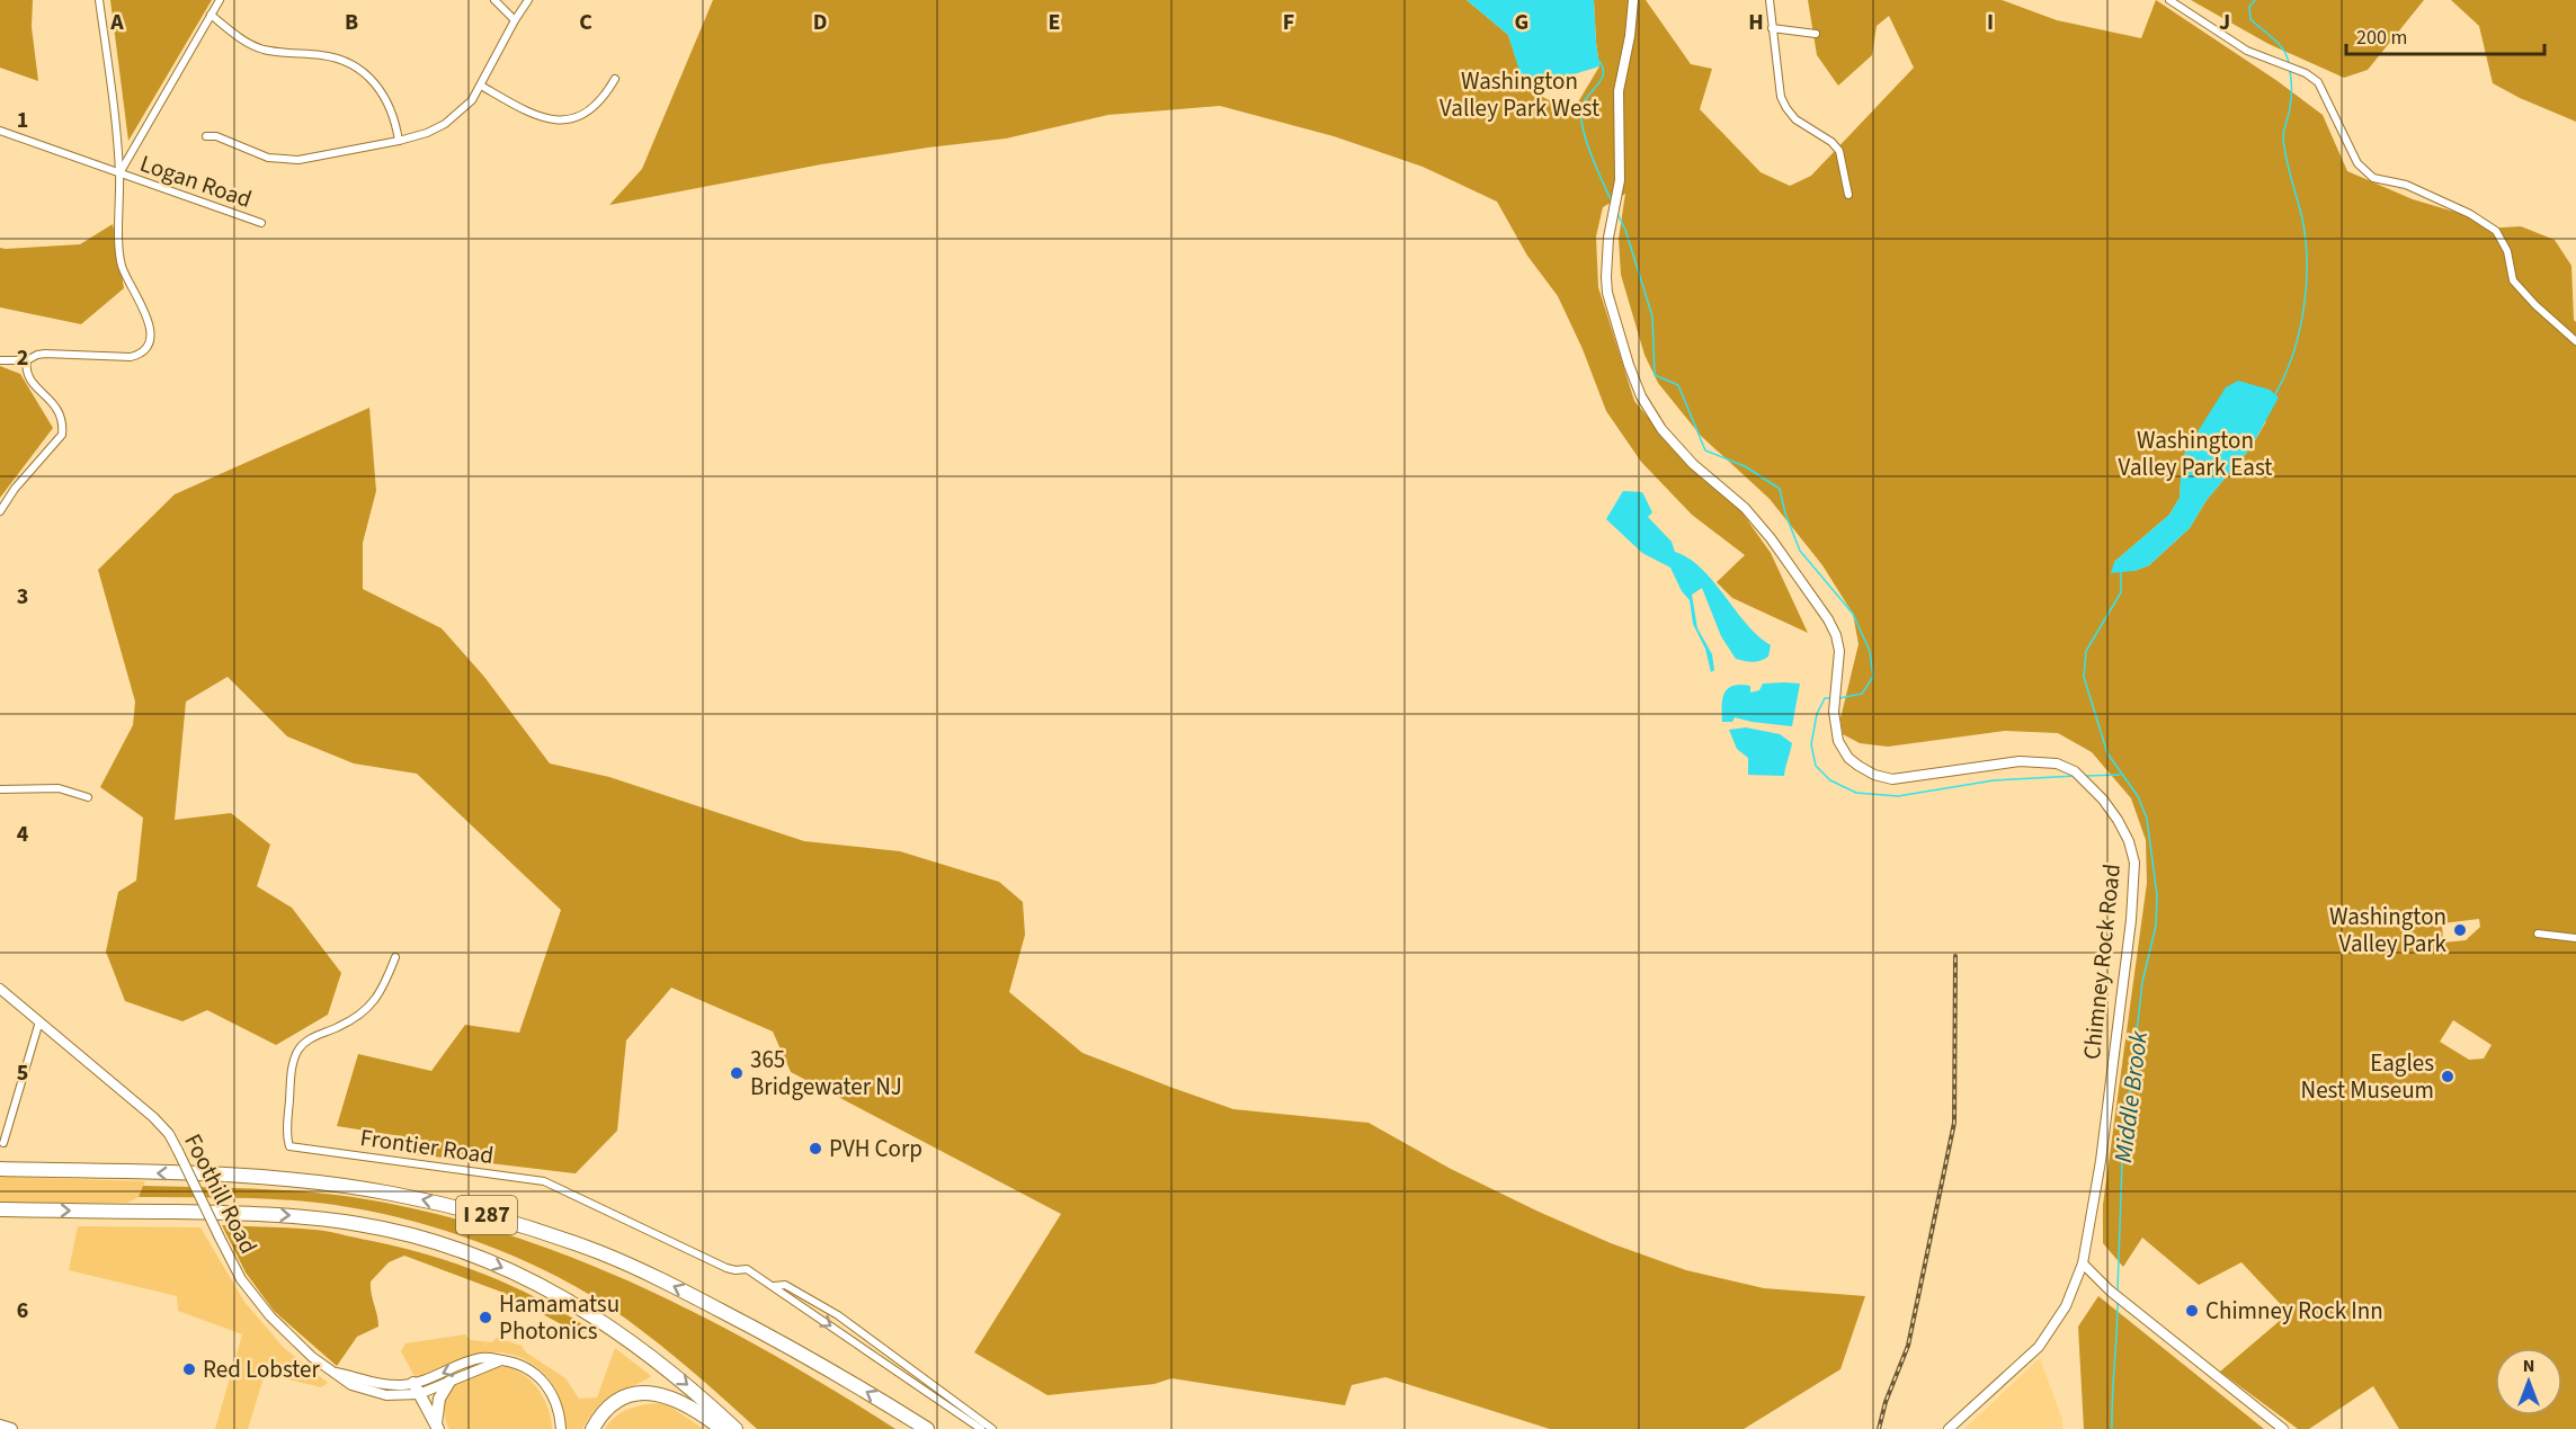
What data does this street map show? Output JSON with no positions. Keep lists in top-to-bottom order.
{
  "streets": {
    "highway": ["I 287"],
    "street": [
      "Logan Road",
      "Chimney Rock Road",
      "Frontier Road",
      "Foothill Road"
    ]
  },
  "water": ["Middle Brook"],
  "parks": ["Washington Valley Park West", "Washington Valley Park East"],
  "places": [
    "Washington Valley Park",
    "365 Bridgewater NJ",
    "Eagles Nest Museum",
    "PVH Corp",
    "Chimney Rock Inn",
    "Hamamatsu Photonics",
    "Red Lobster"
  ],
  "scale_bar": "200 m",
  "north": "top",
  "grid": {
    "columns": [
      "A",
      "B",
      "C",
      "D",
      "E",
      "F",
      "G",
      "H",
      "I",
      "J"
    ],
    "rows": [
      "1",
      "2",
      "3",
      "4",
      "5",
      "6"
    ]
  }
}
